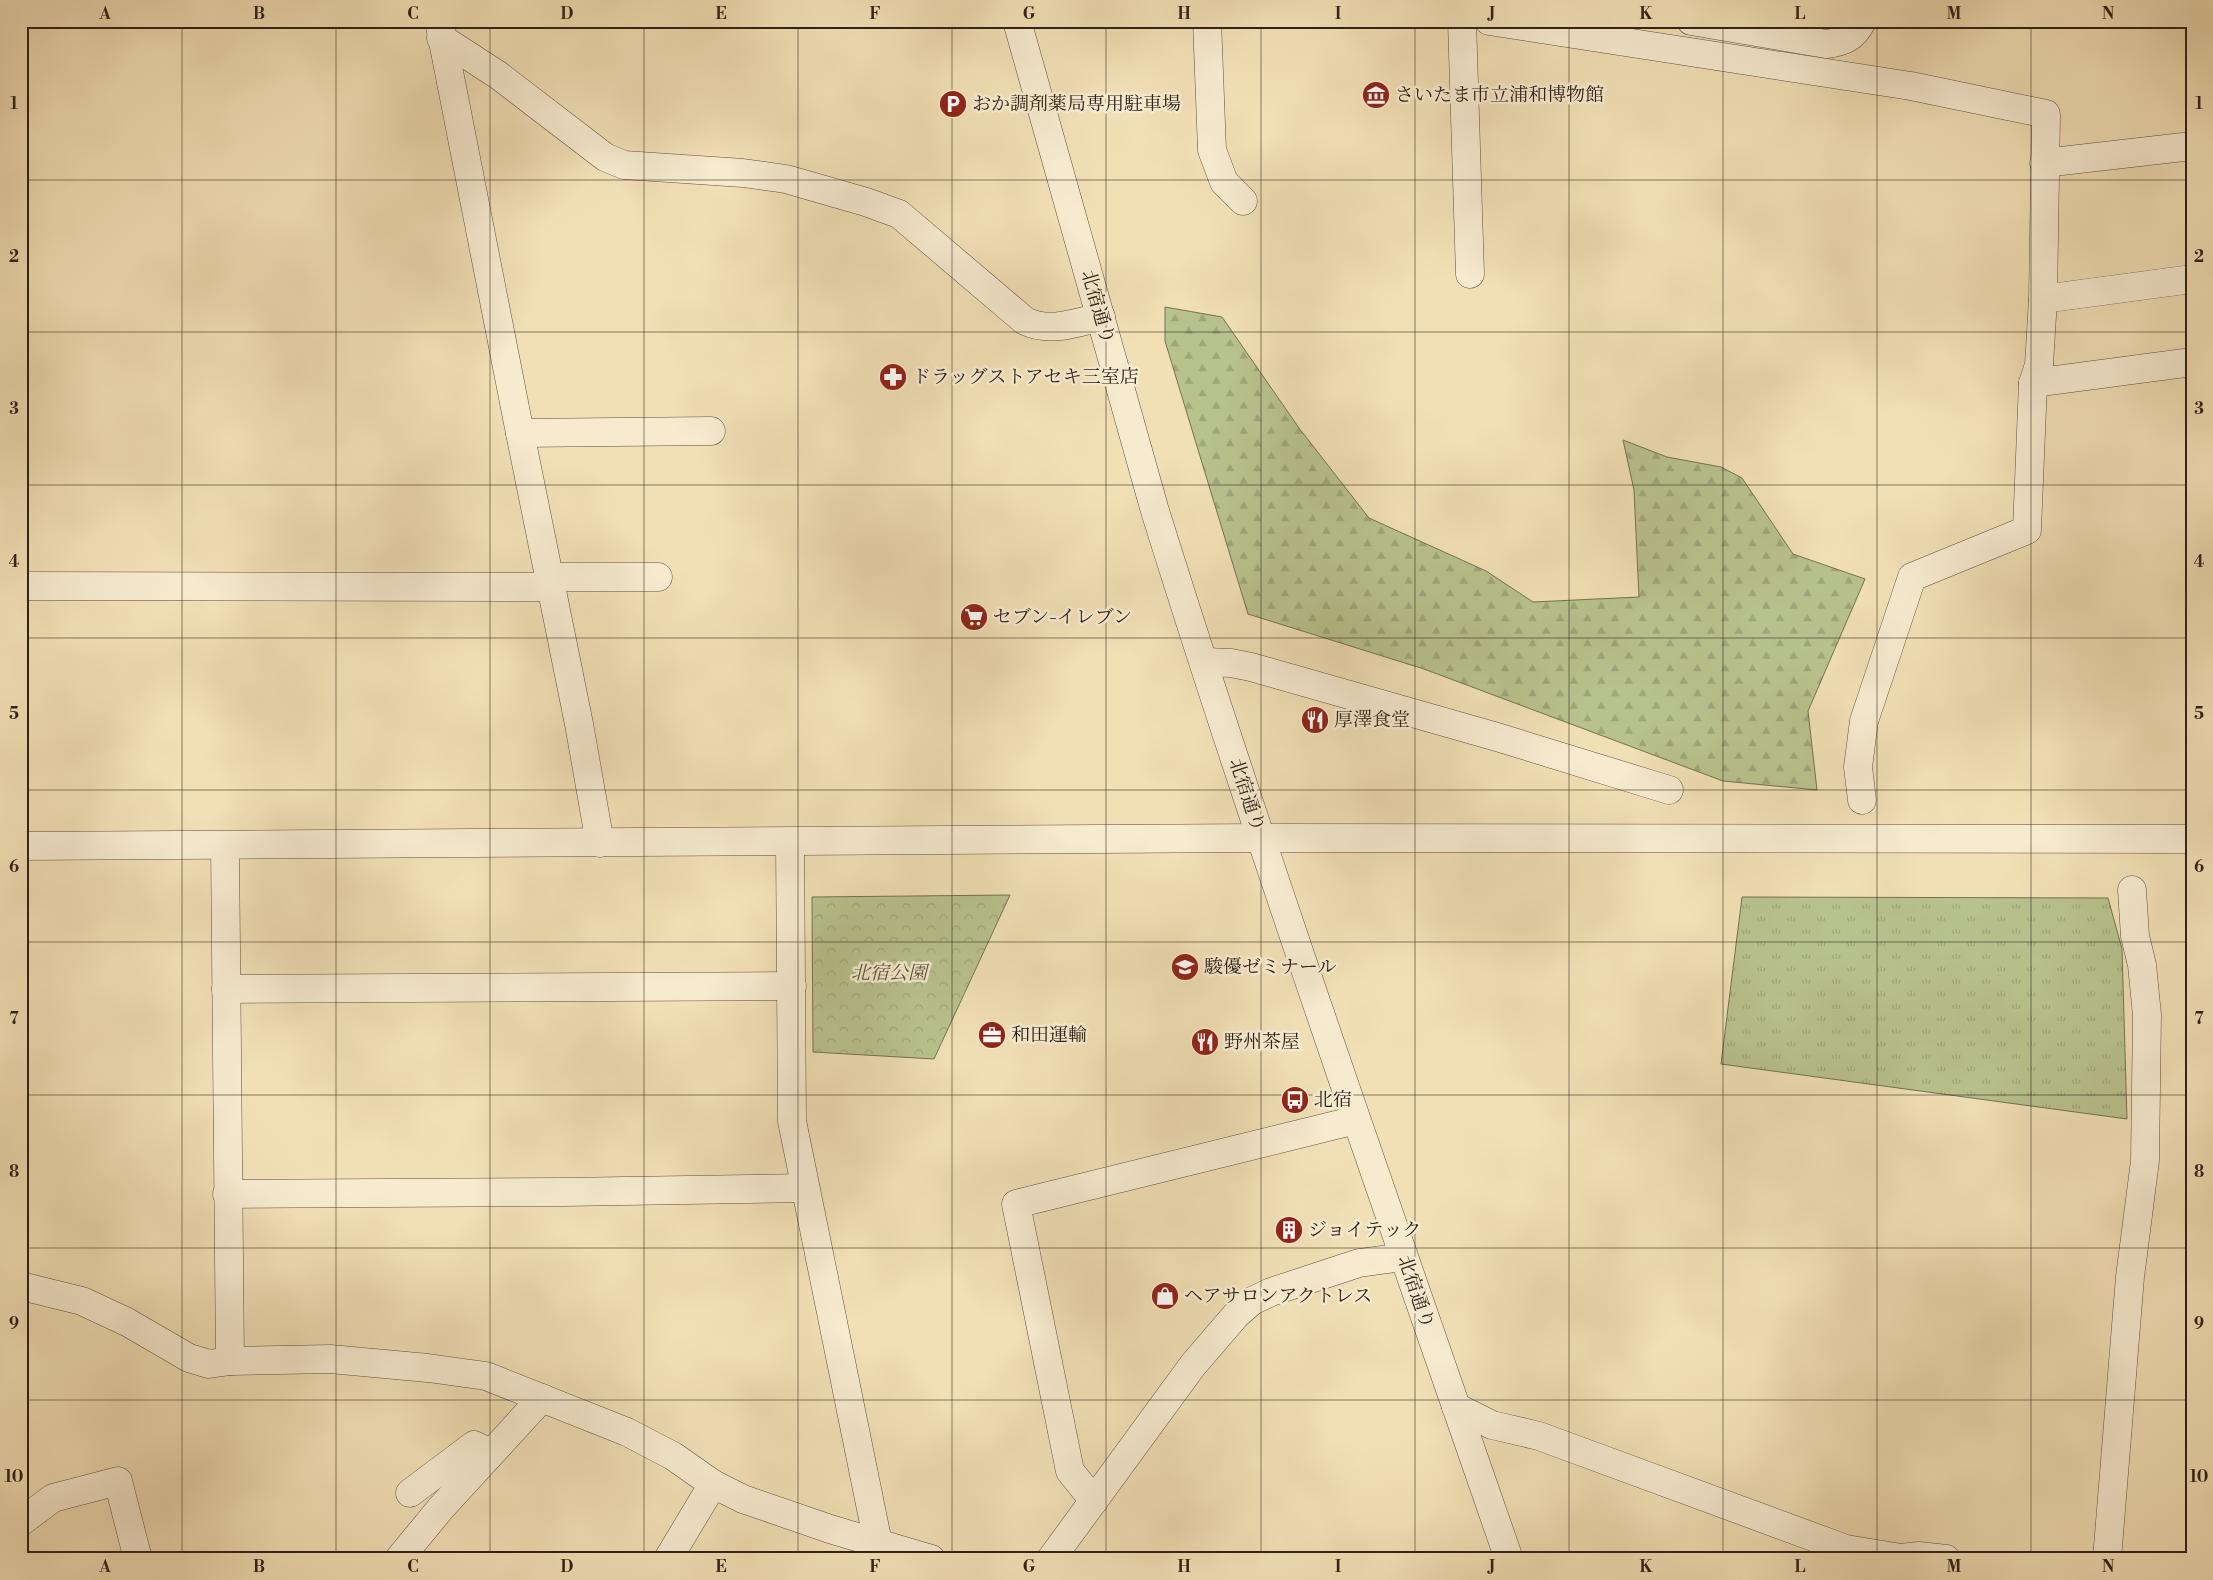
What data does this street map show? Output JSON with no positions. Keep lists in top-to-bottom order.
{
  "streets": {
    "street": ["北宿通り"]
  },
  "parks": ["北宿公園"],
  "places": {
    "museum": ["さいたま市立浦和博物館"],
    "parking": ["おか調剤薬局専用駐車場"],
    "pharmacy": ["ドラッグストアセキ三室店"],
    "supermarket": ["セブン-イレブン"],
    "restaurant": ["厚澤食堂", "野州茶屋"],
    "school or university": ["駿優ゼミナール"],
    "office": ["和田運輸"],
    "bus stop": ["北宿"],
    "building": ["ジョイテック"],
    "shop": ["ヘアサロンアクトレス"]
  },
  "grid": {
    "columns": [
      "A",
      "B",
      "C",
      "D",
      "E",
      "F",
      "G",
      "H",
      "I",
      "J",
      "K",
      "L",
      "M",
      "N"
    ],
    "rows": [
      "1",
      "2",
      "3",
      "4",
      "5",
      "6",
      "7",
      "8",
      "9",
      "10"
    ]
  }
}
